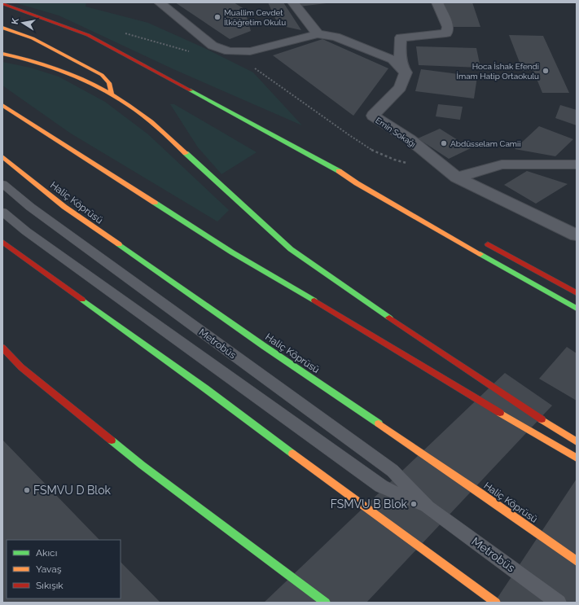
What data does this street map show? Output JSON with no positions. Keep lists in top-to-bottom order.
{
  "streets": {
    "highway": ["Haliç Köprüsü"],
    "street": ["Emin Sokağı"],
    "lane": ["Metrobüs"]
  },
  "places": [
    "Muallim Cevdet İlköğretim Okulu",
    "Hoca İshak Efendi İmam Hatip Ortaokulu",
    "Abdüsselam Camii",
    "FSMVU D Blok",
    "FSMVU B Blok"
  ],
  "legend": ["Akıcı", "Yavaş", "Sıkışık"],
  "north": "left"
}
